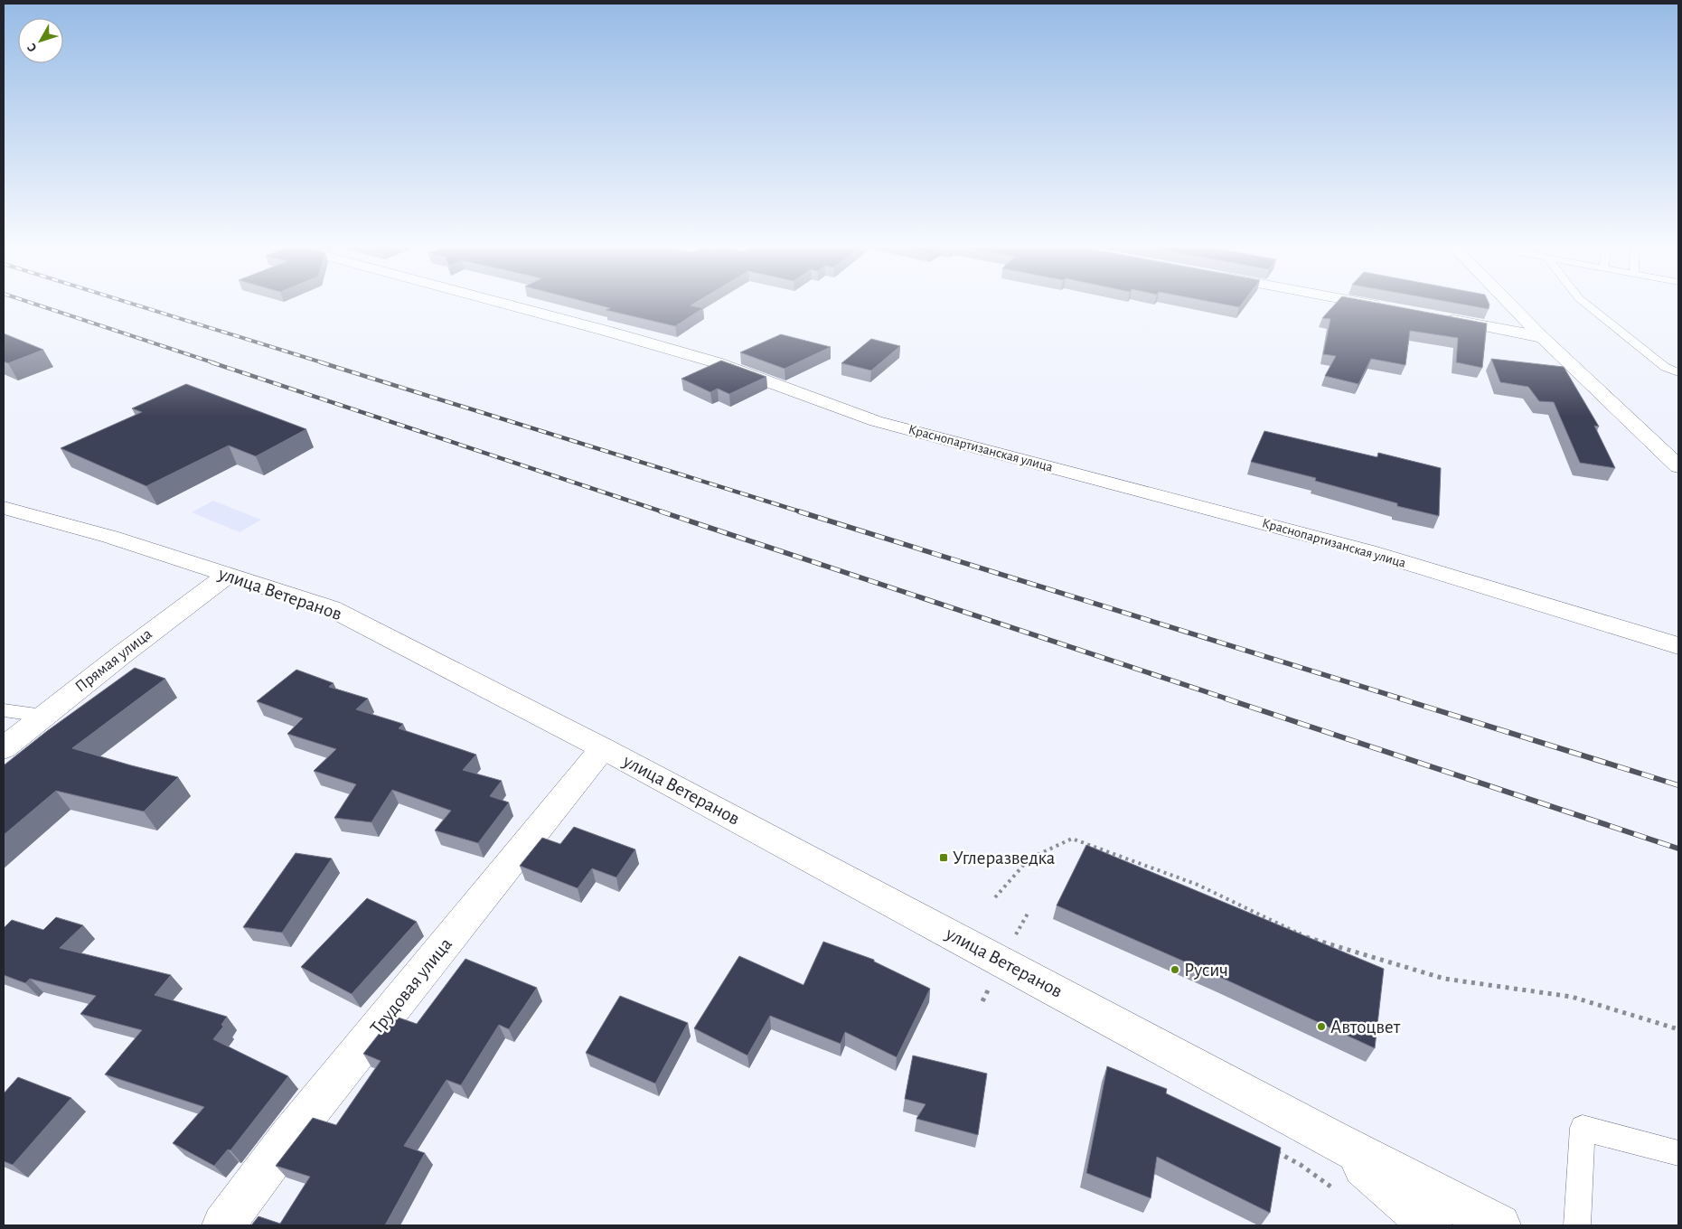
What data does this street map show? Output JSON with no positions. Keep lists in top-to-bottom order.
{
  "streets": {
    "street": [
      "Краснопартизанская улица",
      "улица Ветеранов",
      "Прямая улица",
      "Трудовая улица"
    ]
  },
  "crossings": [
    ["улица Ветеранов", "Прямая улица"],
    ["улица Ветеранов", "Трудовая улица"]
  ],
  "places": {
    "transit": ["Углеразведка"],
    "other": ["Русич", "Автоцвет"]
  },
  "north": "bottom left"
}
